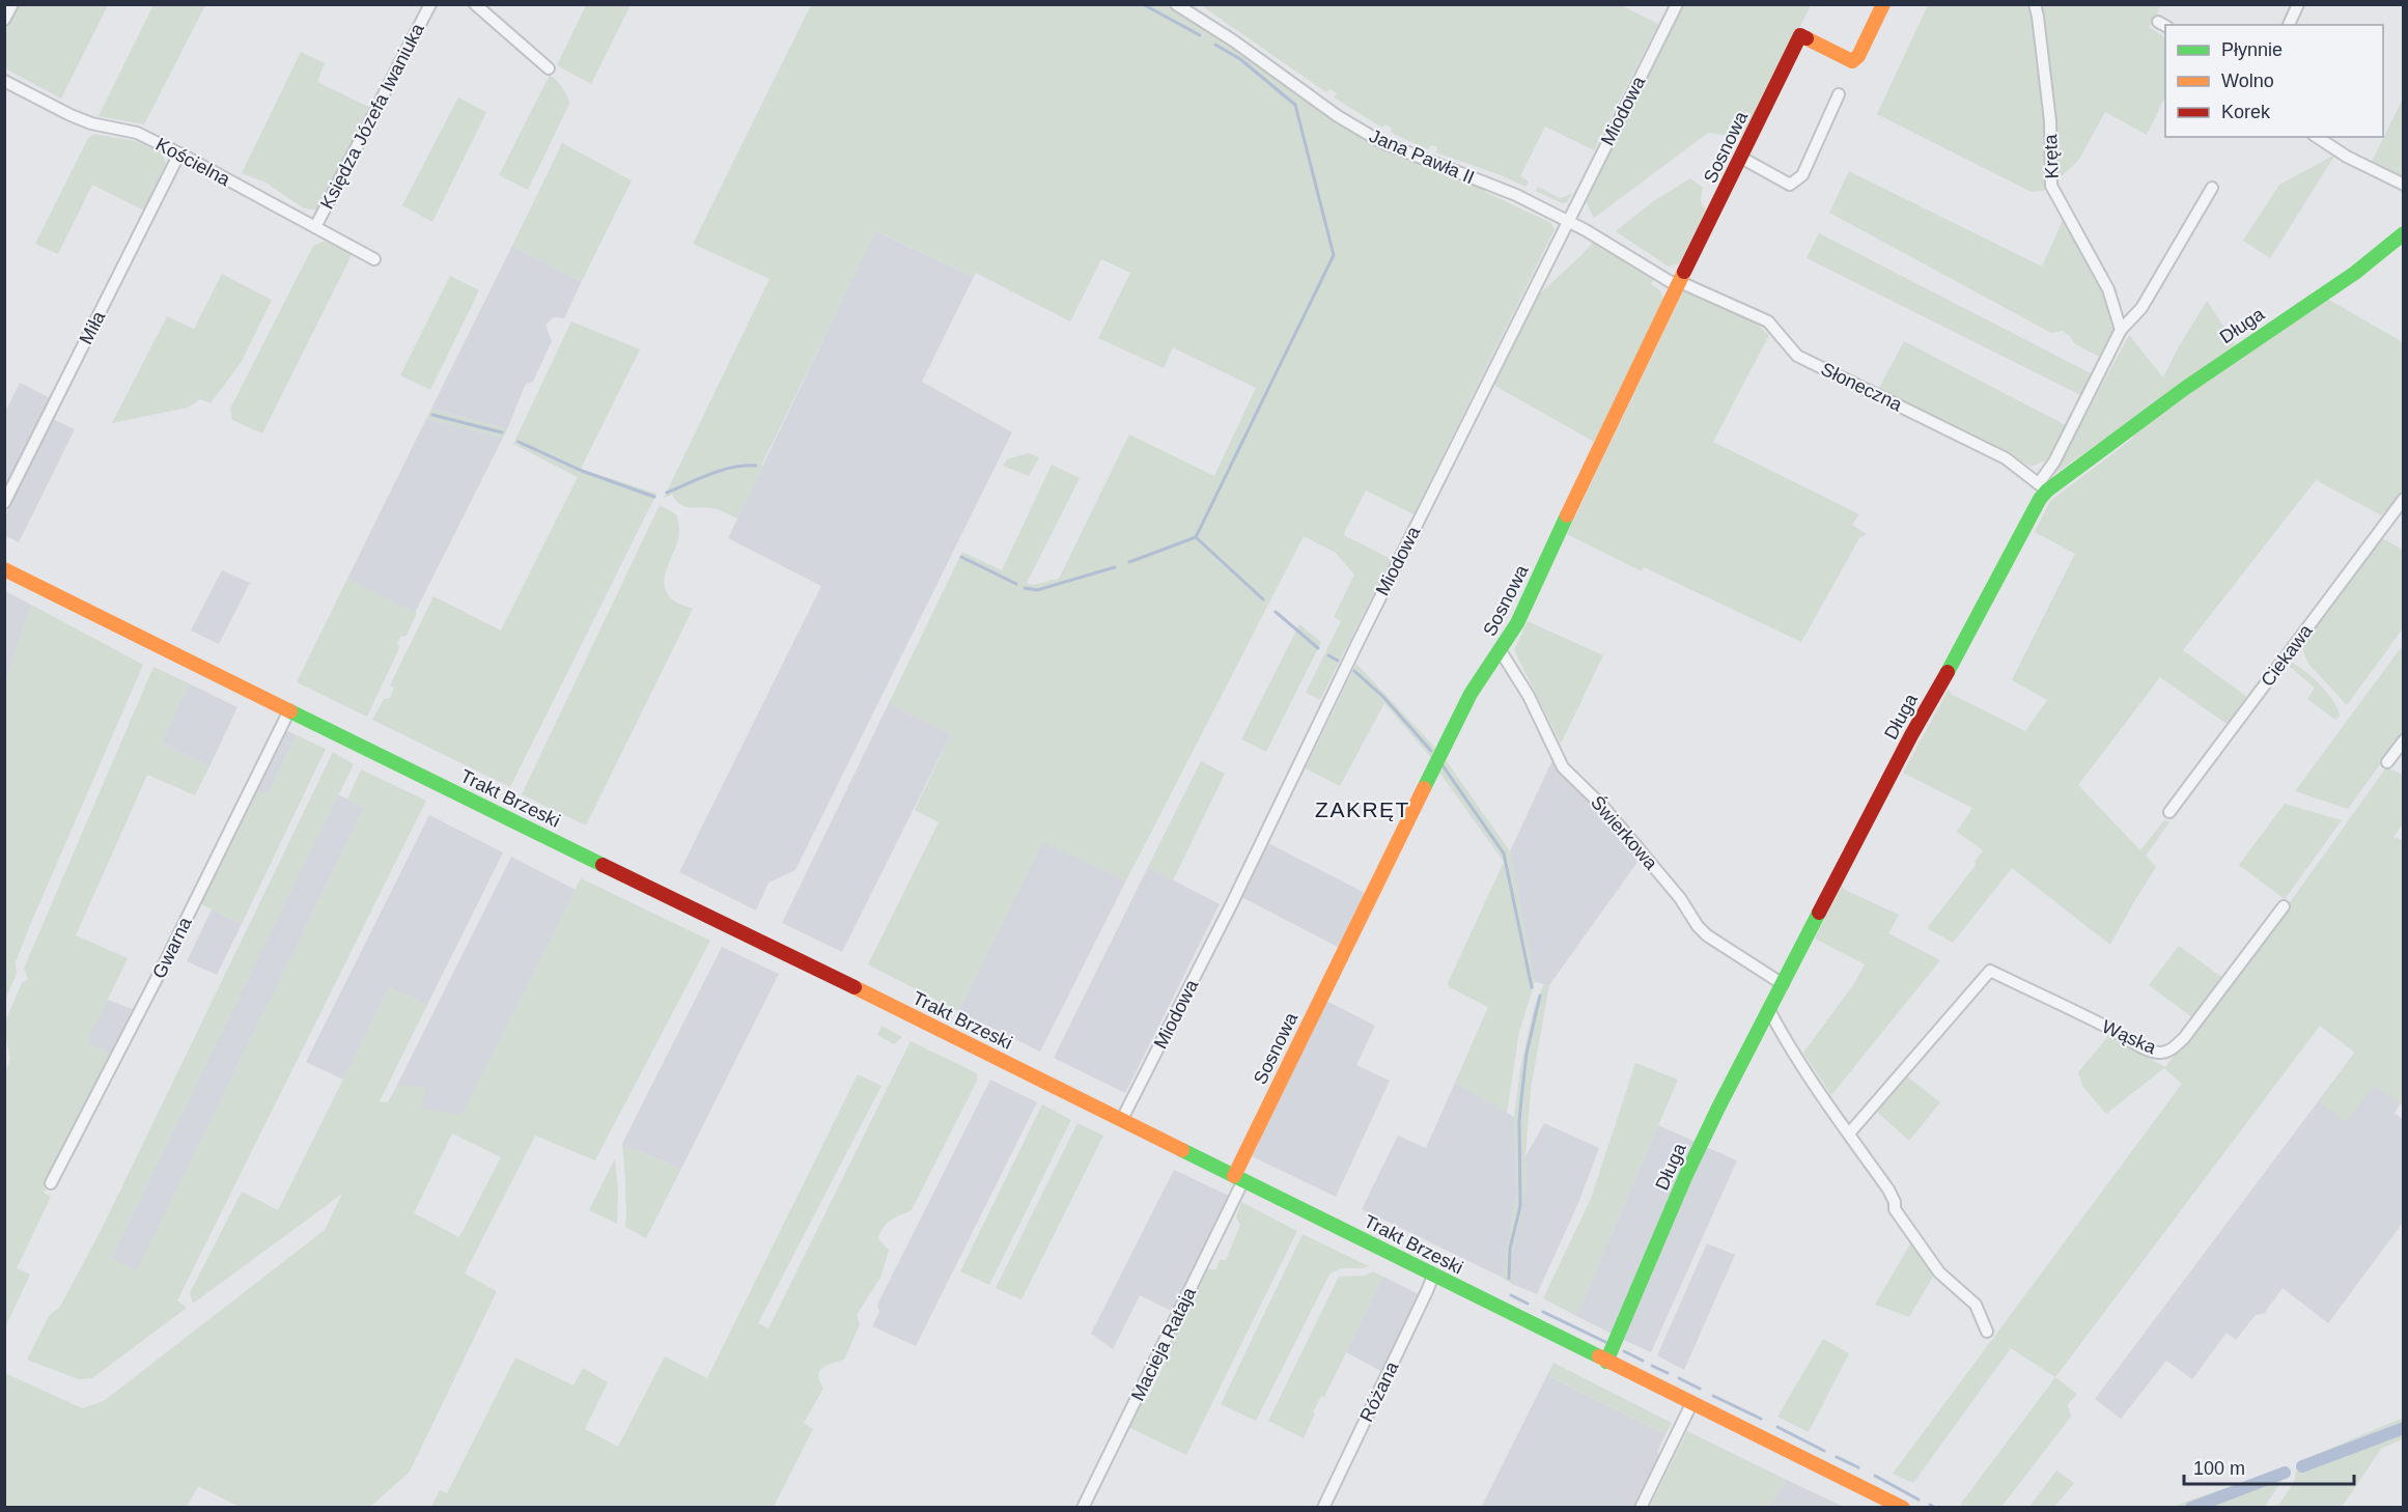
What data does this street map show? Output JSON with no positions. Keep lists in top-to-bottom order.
{
  "streets": {
    "street": [
      "Miodowa",
      "Księdza Józefa Iwaniuka",
      "Sosnowa",
      "Jana Pawła II",
      "Kręta",
      "Kościelna",
      "Długa",
      "Miła",
      "Słoneczna",
      "Ciekawa",
      "Trakt Brzeski",
      "Świerkowa",
      "Gwarna",
      "Wąska",
      "Macieja Rataja",
      "Różana"
    ]
  },
  "crossings": [
    ["Miodowa", "Jana Pawła II"],
    ["Miodowa", "Trakt Brzeski"],
    ["Księdza Józefa Iwaniuka", "Kościelna"],
    ["Sosnowa", "Jana Pawła II"],
    ["Sosnowa", "Słoneczna"],
    ["Sosnowa", "Trakt Brzeski"],
    ["Sosnowa", "Świerkowa"],
    ["Sosnowa", "Macieja Rataja"],
    ["Jana Pawła II", "Słoneczna"],
    ["Kościelna", "Miła"],
    ["Długa", "Słoneczna"],
    ["Długa", "Trakt Brzeski"],
    ["Długa", "Świerkowa"],
    ["Trakt Brzeski", "Gwarna"],
    ["Trakt Brzeski", "Macieja Rataja"],
    ["Trakt Brzeski", "Różana"]
  ],
  "districts": ["ZAKRĘT"],
  "legend": ["Płynnie", "Wolno", "Korek"],
  "scale_bar": "100 m"
}
